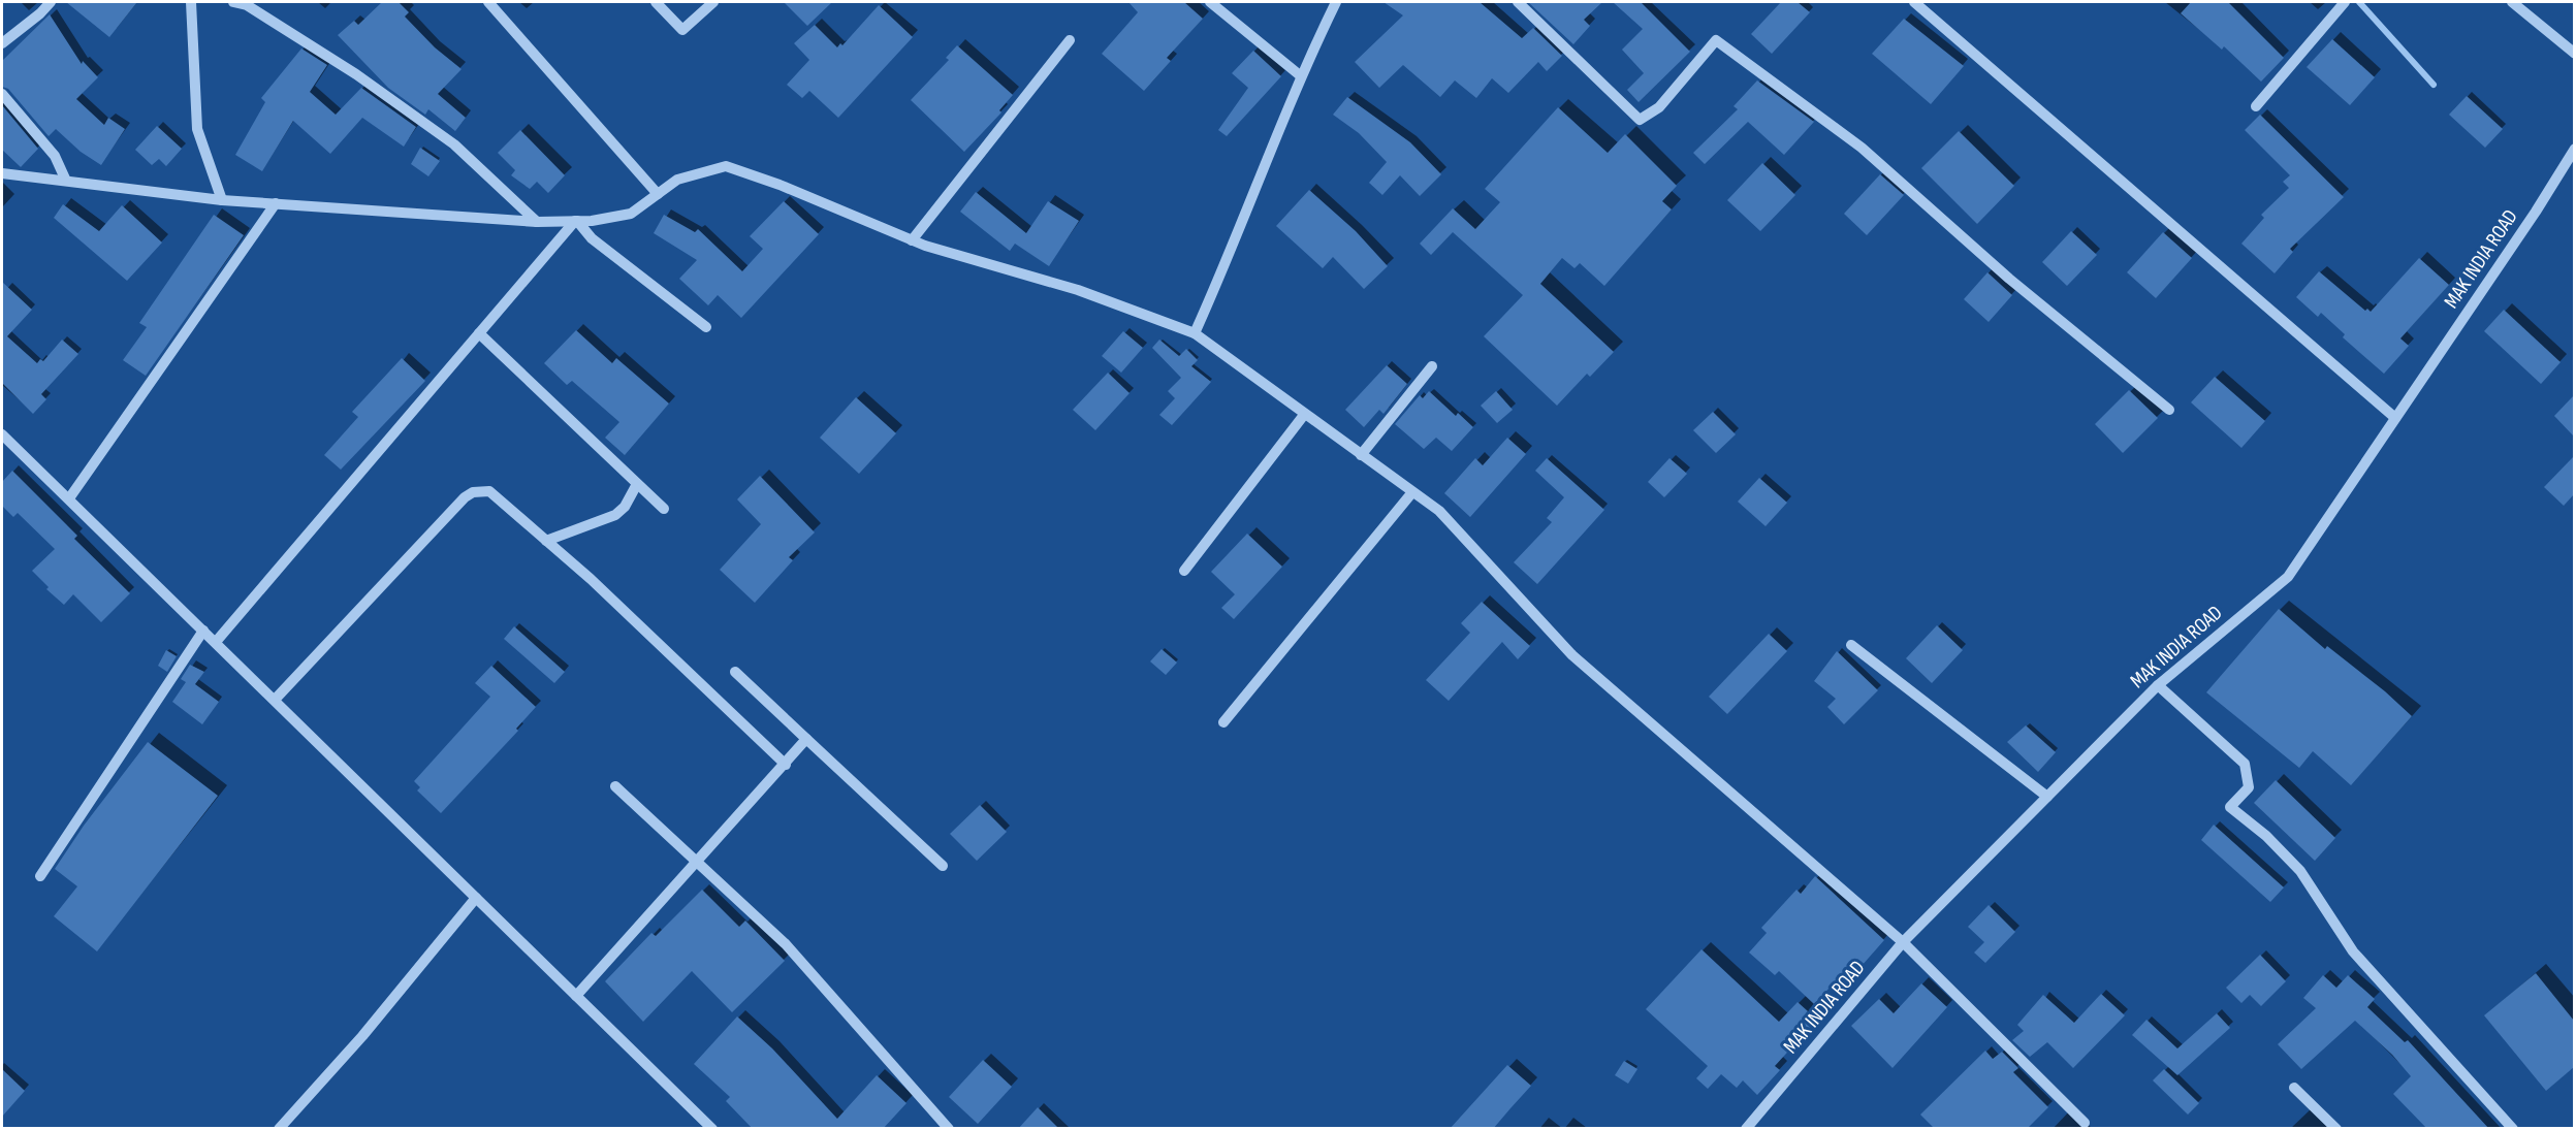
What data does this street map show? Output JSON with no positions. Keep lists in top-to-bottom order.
{
  "streets": {
    "street": ["MAK INDIA ROAD"]
  }
}
